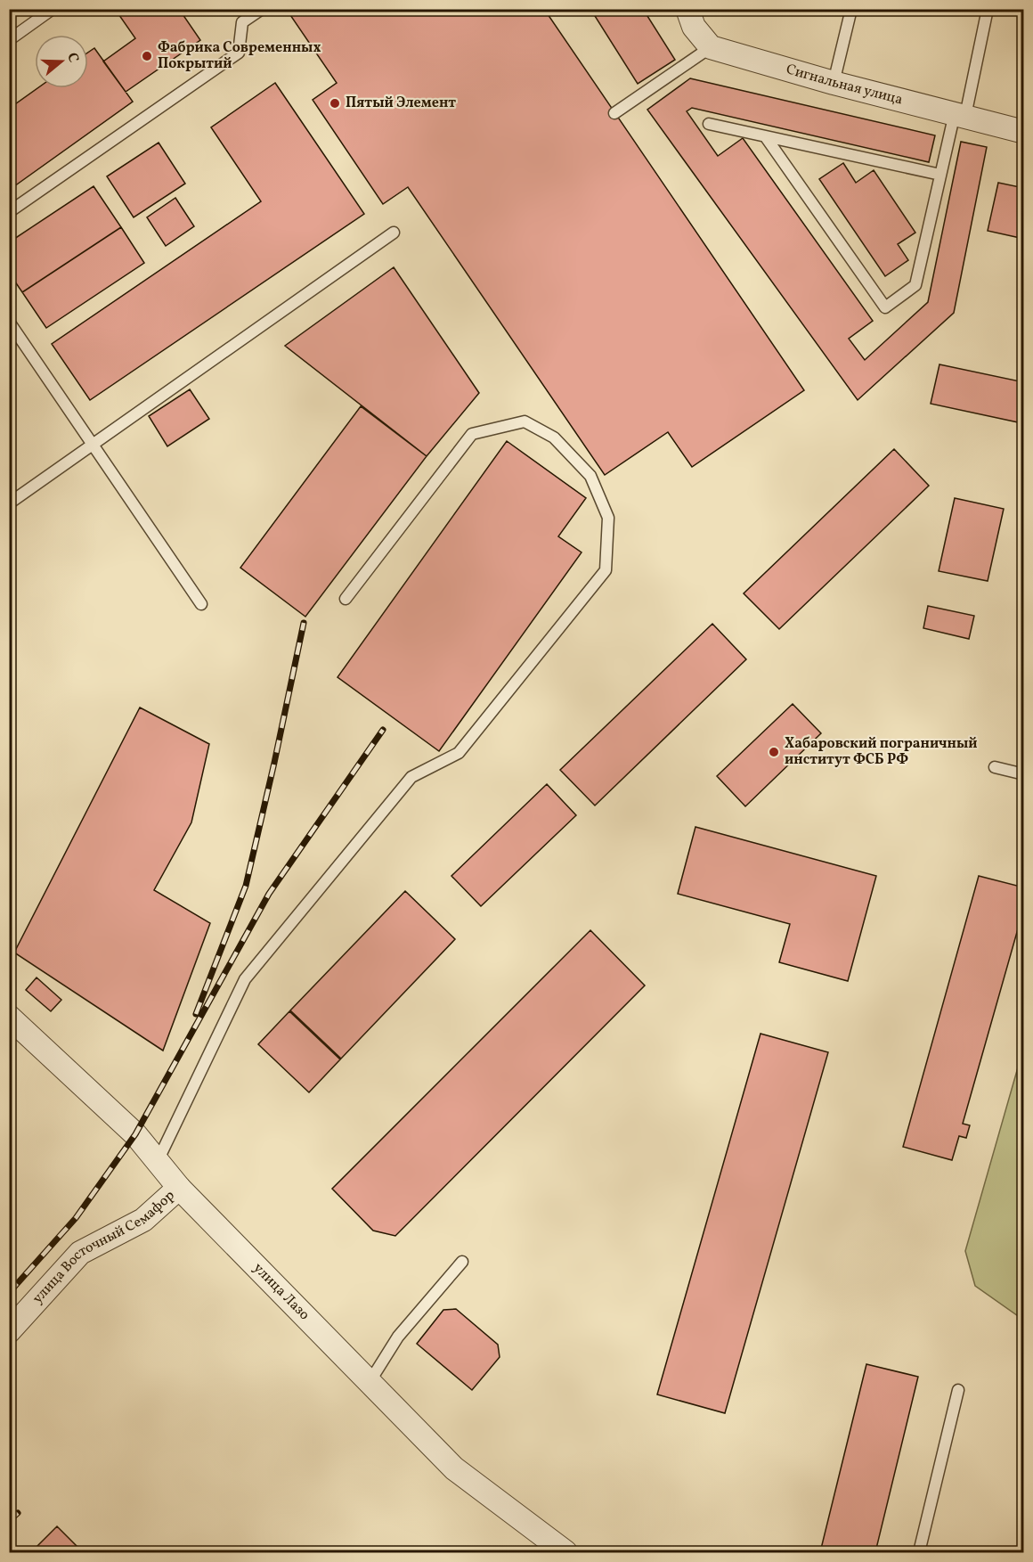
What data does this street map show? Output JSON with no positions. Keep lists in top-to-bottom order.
{
  "streets": {
    "street": ["Сигнальная улица", "улица Восточный Семафор", "улица Лазо"]
  },
  "crossings": [
    ["улица Восточный Семафор", "улица Лазо"]
  ],
  "places": ["Фабрика Современных Покрытий", "Пятый Элемент", "Хабаровский пограничный институт ФСБ РФ"],
  "north": "right"
}
